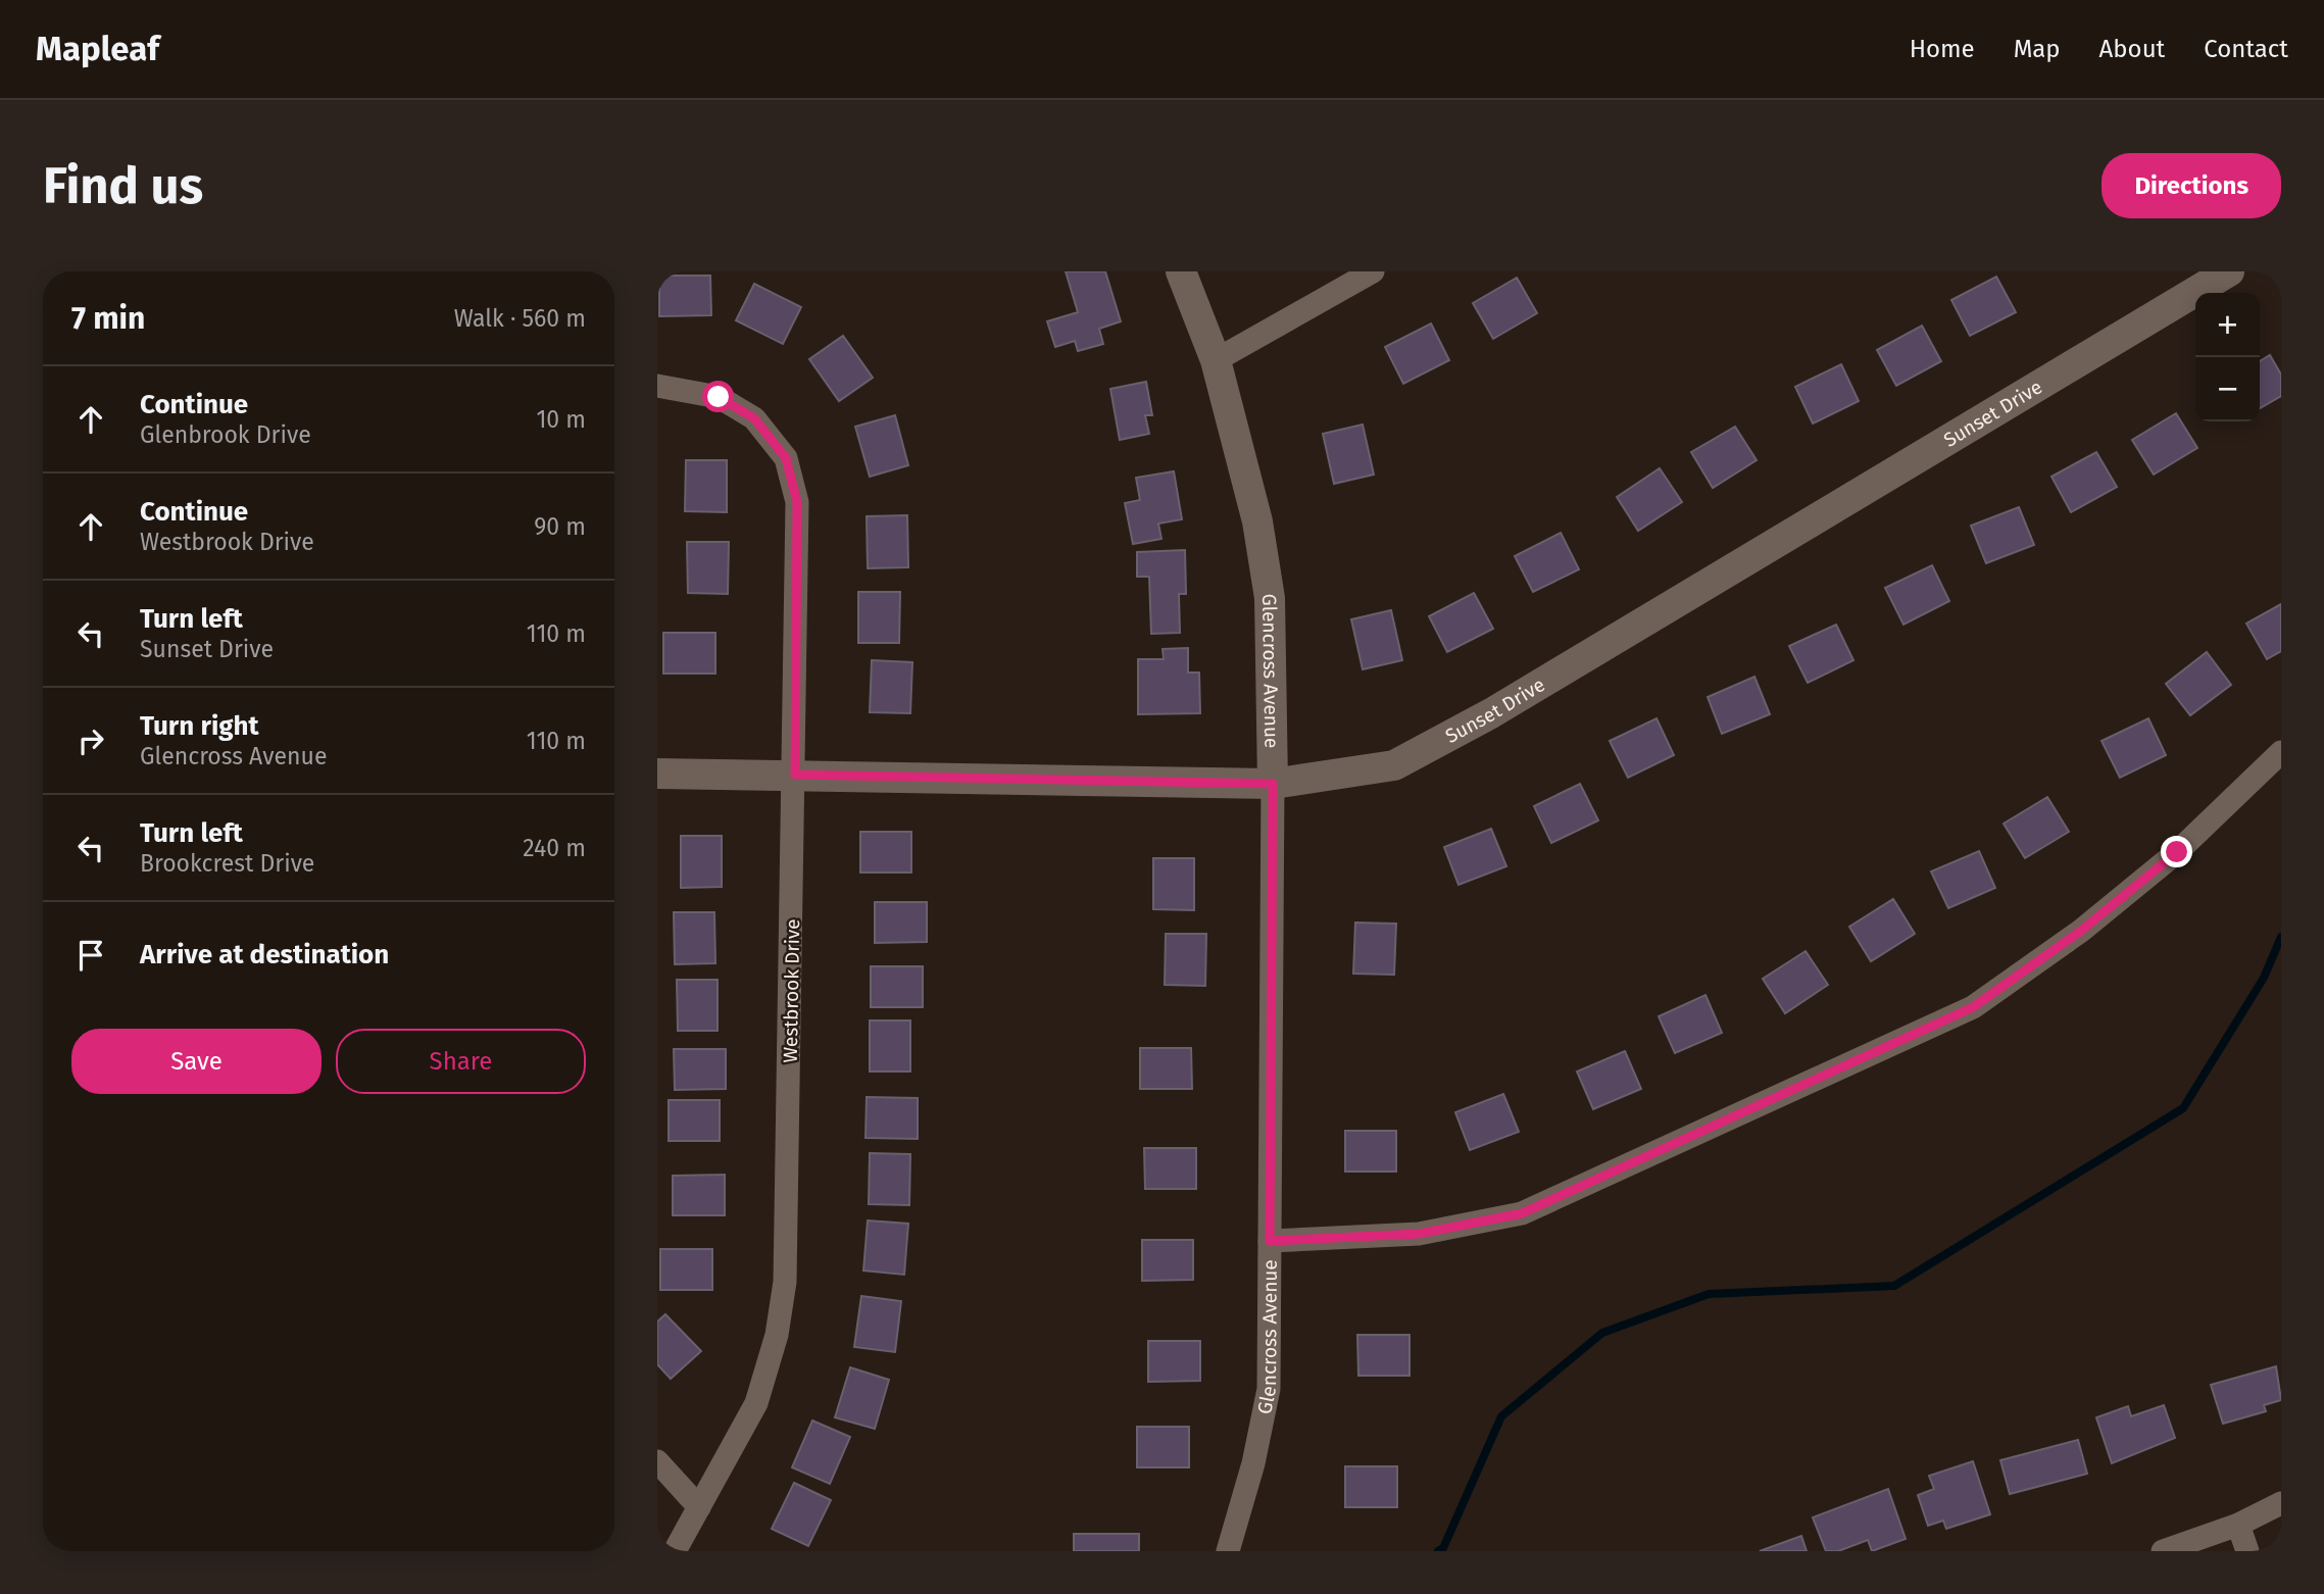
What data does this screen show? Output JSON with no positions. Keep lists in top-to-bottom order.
{
  "streets": {
    "street": ["Sunset Drive", "Glencross Avenue", "Westbrook Drive"]
  },
  "crossings": [
    ["Sunset Drive", "Glencross Avenue"],
    ["Sunset Drive", "Westbrook Drive"]
  ],
  "page": {
    "header": "Mapleaf",
    "nav": [
      "Home",
      "Map",
      "About",
      "Contact"
    ],
    "buttons": [
      "Directions",
      ["Save", "Share"]
    ],
    "title": "Find us",
    "heading": ["7 min", "Walk · 560 m"],
    "map_buttons": ["+", "−"],
    "list": [
      ["Continue", "Glenbrook Drive", "10 m"],
      ["Continue", "Westbrook Drive", "90 m"],
      ["Turn left", "Sunset Drive", "110 m"],
      ["Turn right", "Glencross Avenue", "110 m"],
      ["Turn left", "Brookcrest Drive", "240 m"],
      "Arrive at destination"
    ]
  }
}
